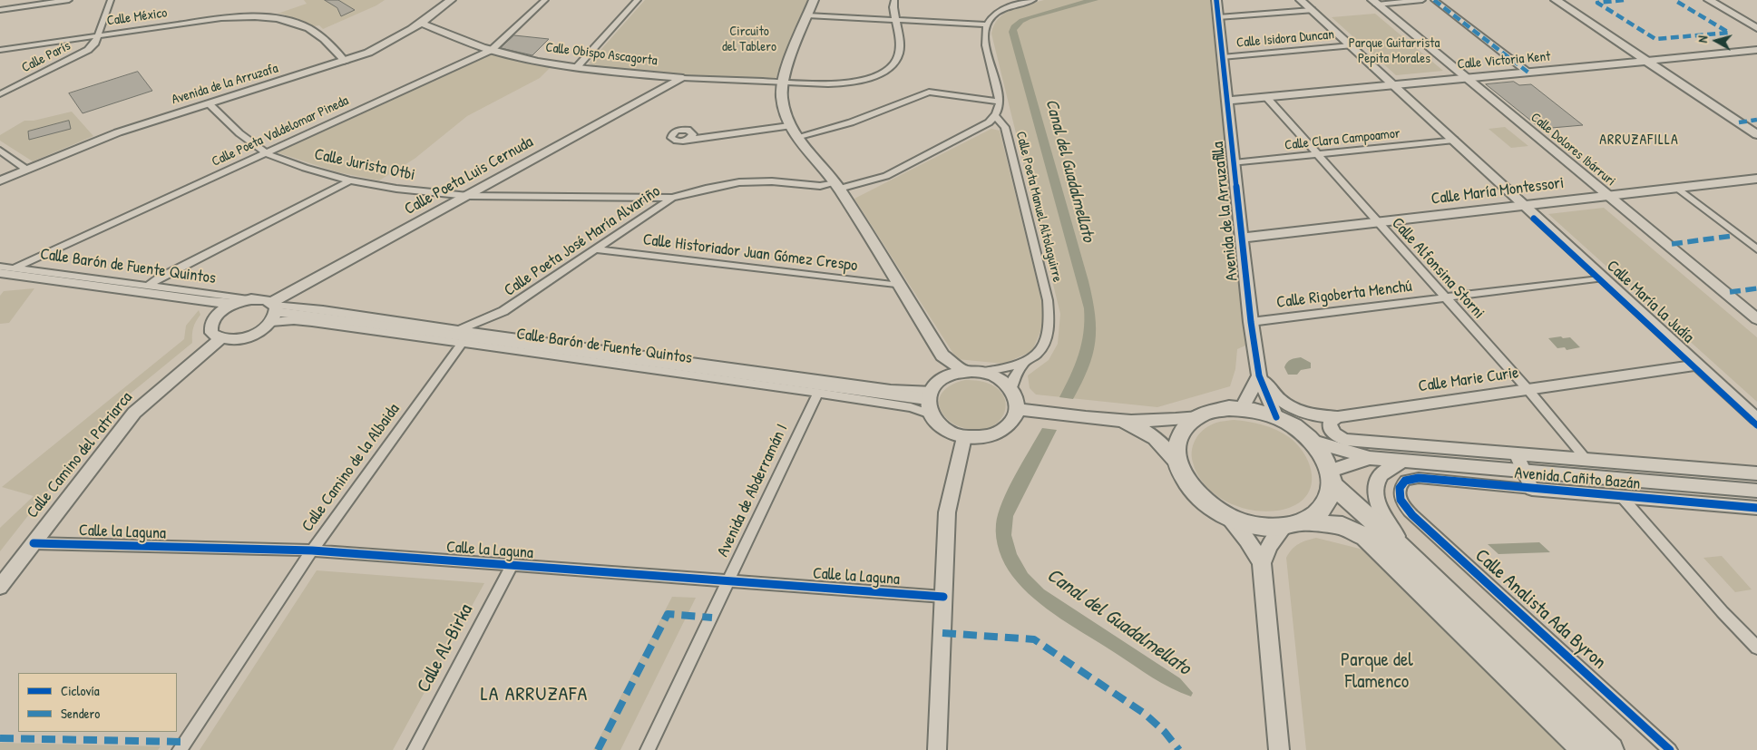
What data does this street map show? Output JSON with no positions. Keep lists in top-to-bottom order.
{
  "streets": {
    "main road": [
      "Calle Victoria Kent",
      "Calle María Montessori",
      "Avenida de la Arruzafilla",
      "Avenida Cañito Bazán"
    ],
    "street": [
      "Calle México",
      "Calle Isidora Duncan",
      "Calle Obispo Ascagorta",
      "Calle París",
      "Avenida de la Arruzafa",
      "Calle Poeta Valdelomar Pineda",
      "Calle Clara Campoamor",
      "Calle Dolores Ibárruri",
      "Calle Jurista Otbi",
      "Calle Poeta Luis Cernuda",
      "Calle Poeta Manuel Altolaguirre",
      "Calle Poeta José María Alvariño",
      "Calle Historiador Juan Gómez Crespo",
      "Calle Barón de Fuente Quintos",
      "Calle Alfonsina Storni",
      "Calle Rigoberta Menchú",
      "Calle María la Judía",
      "Calle Marie Curie",
      "Calle Camino del Patriarca",
      "Calle Camino de la Albaida",
      "Avenida de Abderramán I",
      "Calle la Laguna",
      "Calle Analista Ada Byron",
      "Calle Al-Birka"
    ]
  },
  "crossings": [
    ["Calle México", "Calle París"],
    ["Calle México", "Avenida de la Arruzafa"],
    ["Calle Isidora Duncan", "Avenida de la Arruzafilla"],
    ["Calle Isidora Duncan", "Calle María la Judía"],
    ["Calle Obispo Ascagorta", "Avenida de la Arruzafa"],
    ["Calle Obispo Ascagorta", "Calle Poeta Valdelomar Pineda"],
    ["Calle Obispo Ascagorta", "Calle Poeta Luis Cernuda"],
    ["Calle Victoria Kent", "Calle Dolores Ibárruri"],
    ["Calle Victoria Kent", "Avenida de la Arruzafilla"],
    ["Calle Victoria Kent", "Calle Alfonsina Storni"],
    ["Calle Victoria Kent", "Calle María la Judía"],
    ["Avenida de la Arruzafa", "Calle Jurista Otbi"],
    ["Calle Poeta Valdelomar Pineda", "Calle Jurista Otbi"],
    ["Calle Poeta Valdelomar Pineda", "Calle Barón de Fuente Quintos"],
    ["Calle Clara Campoamor", "Avenida de la Arruzafilla"],
    ["Calle Clara Campoamor", "Calle Alfonsina Storni"],
    ["Calle Clara Campoamor", "Calle María la Judía"],
    ["Calle Dolores Ibárruri", "Calle María Montessori"],
    ["Calle Jurista Otbi", "Calle Poeta Luis Cernuda"],
    ["Calle Jurista Otbi", "Calle Poeta José María Alvariño"],
    ["Calle Poeta Luis Cernuda", "Calle Barón de Fuente Quintos"],
    ["Calle Poeta Luis Cernuda", "Calle Camino del Patriarca"],
    ["Calle María Montessori", "Avenida de la Arruzafilla"],
    ["Calle María Montessori", "Calle Alfonsina Storni"],
    ["Calle María Montessori", "Calle María la Judía"],
    ["Calle Poeta Manuel Altolaguirre", "Calle Poeta José María Alvariño"],
    ["Calle Poeta Manuel Altolaguirre", "Calle Barón de Fuente Quintos"],
    ["Avenida de la Arruzafilla", "Calle Rigoberta Menchú"],
    ["Avenida de la Arruzafilla", "Calle Marie Curie"],
    ["Avenida de la Arruzafilla", "Avenida Cañito Bazán"],
    ["Calle Poeta José María Alvariño", "Calle Historiador Juan Gómez Crespo"],
    ["Calle Poeta José María Alvariño", "Calle Barón de Fuente Quintos"],
    ["Calle Barón de Fuente Quintos", "Calle Camino de la Albaida"],
    ["Calle Barón de Fuente Quintos", "Avenida de Abderramán I"],
    ["Calle Alfonsina Storni", "Calle Rigoberta Menchú"],
    ["Calle Alfonsina Storni", "Calle Marie Curie"],
    ["Calle Alfonsina Storni", "Avenida Cañito Bazán"],
    ["Calle Rigoberta Menchú", "Calle María la Judía"],
    ["Calle María la Judía", "Calle Marie Curie"],
    ["Calle Marie Curie", "Avenida Cañito Bazán"],
    ["Calle Camino del Patriarca", "Calle la Laguna"],
    ["Calle Camino de la Albaida", "Calle la Laguna"],
    ["Avenida Cañito Bazán", "Calle Analista Ada Byron"],
    ["Avenida de Abderramán I", "Calle la Laguna"],
    ["Calle la Laguna", "Calle Al-Birka"]
  ],
  "districts": ["ARRUZAFILLA", "LA ARRUZAFA"],
  "water": ["Canal del Guadalmellato"],
  "parks": ["Circuito del Tablero", "Parque Guitarrista Pepita Morales", "Parque del Flamenco"],
  "legend": ["Ciclovía", "Sendero"],
  "north": "left"
}
